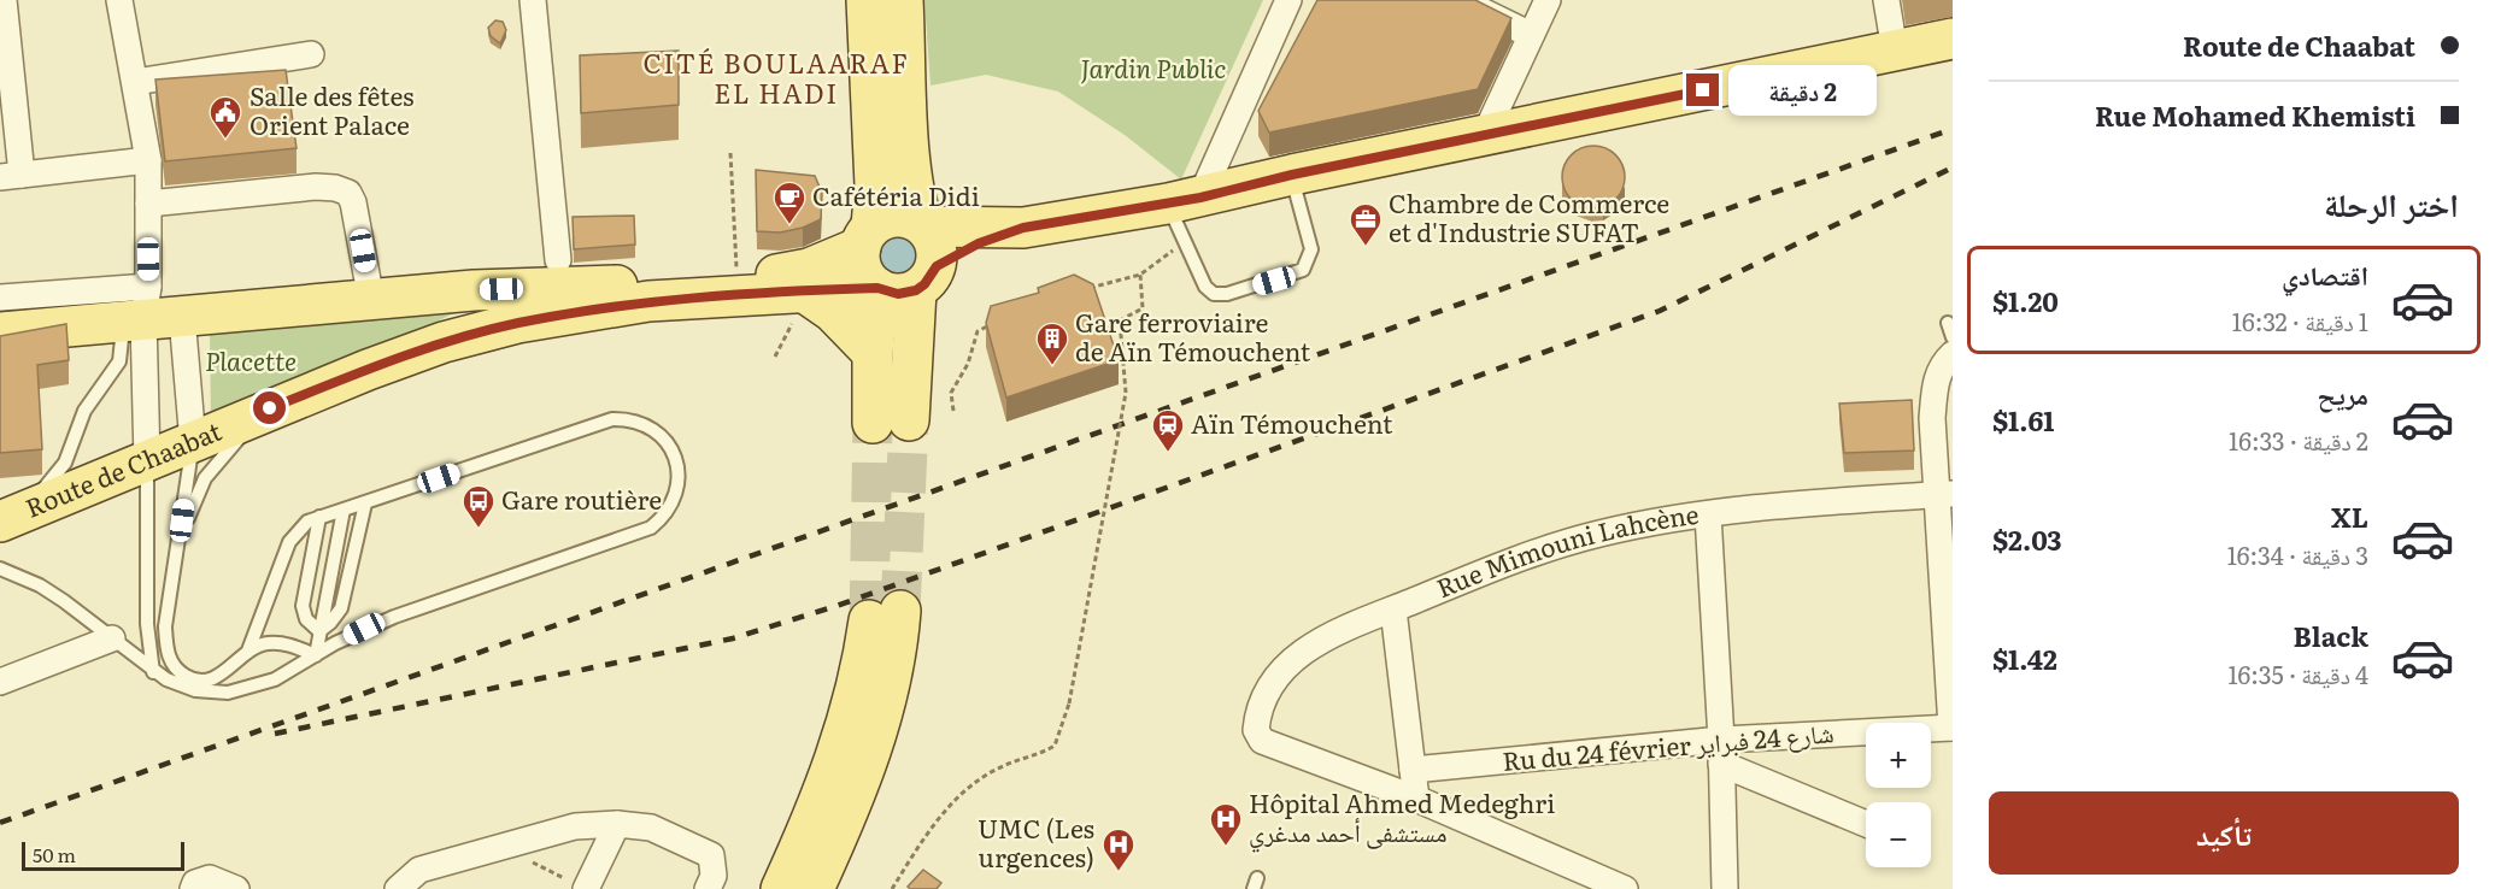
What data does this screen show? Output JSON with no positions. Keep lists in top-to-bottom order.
{
  "streets": {
    "main road": ["Route de Chaabat"],
    "street": ["Rue Mimouni Lahcène", "Ru du 24 février شارع 24 فبراير"]
  },
  "districts": ["CITÉ BOULAARAF EL HADI"],
  "parks": ["Jardin Public", "Placette"],
  "places": {
    "public building": ["Salle des fêtes Orient Palace"],
    "cafe": ["Cafétéria Didi"],
    "office": ["Chambre de Commerce et d'Industrie SUFAT"],
    "building": ["Gare ferroviaire de Aïn Témouchent"],
    "station": ["Aïn Témouchent"],
    "bus stop": ["Gare routière"],
    "hospital": ["Hôpital Ahmed Medeghri مستشفى أحمد مدغري", "UMC (Les urgences)"]
  },
  "scale_bar": "50 m",
  "page": {
    "banner": ["Route de Chaabat", "Rue Mohamed Khemisti"],
    "bubble": "2 دقيقة",
    "heading": "اختر الرحلة",
    "list": [
      {
        "name": "اقتصادي",
        "note": "1 دقيقة · 16:32",
        "value": "$1.20"
      },
      {
        "name": "مريح",
        "note": "2 دقيقة · 16:33",
        "value": "$1.61"
      },
      {
        "name": "XL",
        "note": "3 دقيقة · 16:34",
        "value": "$2.03"
      },
      {
        "name": "Black",
        "note": "4 دقيقة · 16:35",
        "value": "$1.42"
      }
    ],
    "map_buttons": ["+", "−"],
    "buttons": "تأكيد",
    "scale": "50 m"
  }
}
